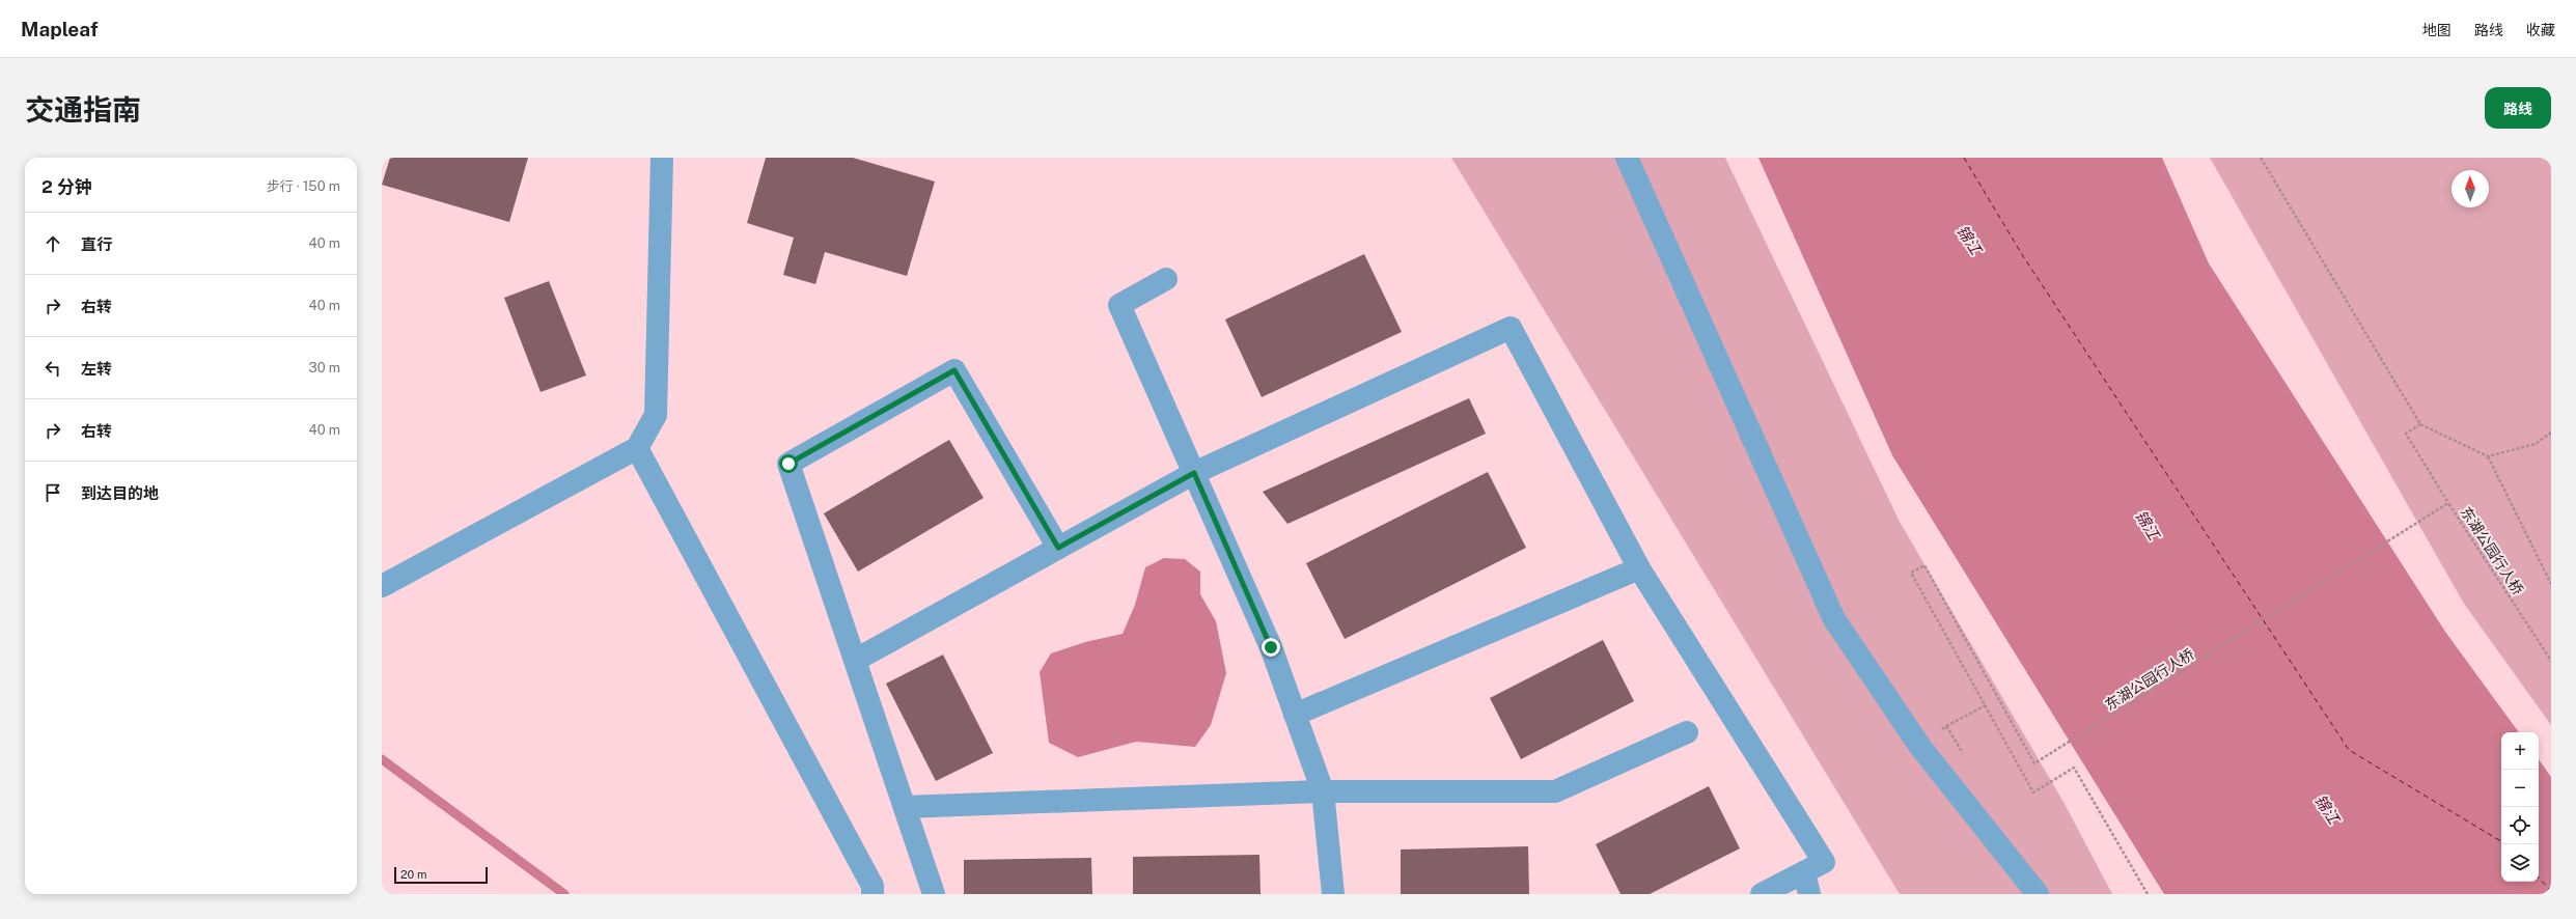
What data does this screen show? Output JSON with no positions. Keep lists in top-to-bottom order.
{
  "streets": {
    "path": ["东湖公园行人桥"]
  },
  "water": ["锦江"],
  "scale_bar": "20 m",
  "north": "top",
  "page": {
    "header": "Mapleaf",
    "nav": ["地图", "路线", "收藏"],
    "title": "交通指南",
    "buttons": "路线",
    "heading": ["2 分钟", "步行 · 150 m"],
    "list": [
      ["直行", "40 m"],
      ["右转", "40 m"],
      ["左转", "30 m"],
      ["右转", "40 m"],
      "到达目的地"
    ],
    "map_buttons": ["+", "−"],
    "scale": "20 m"
  }
}
